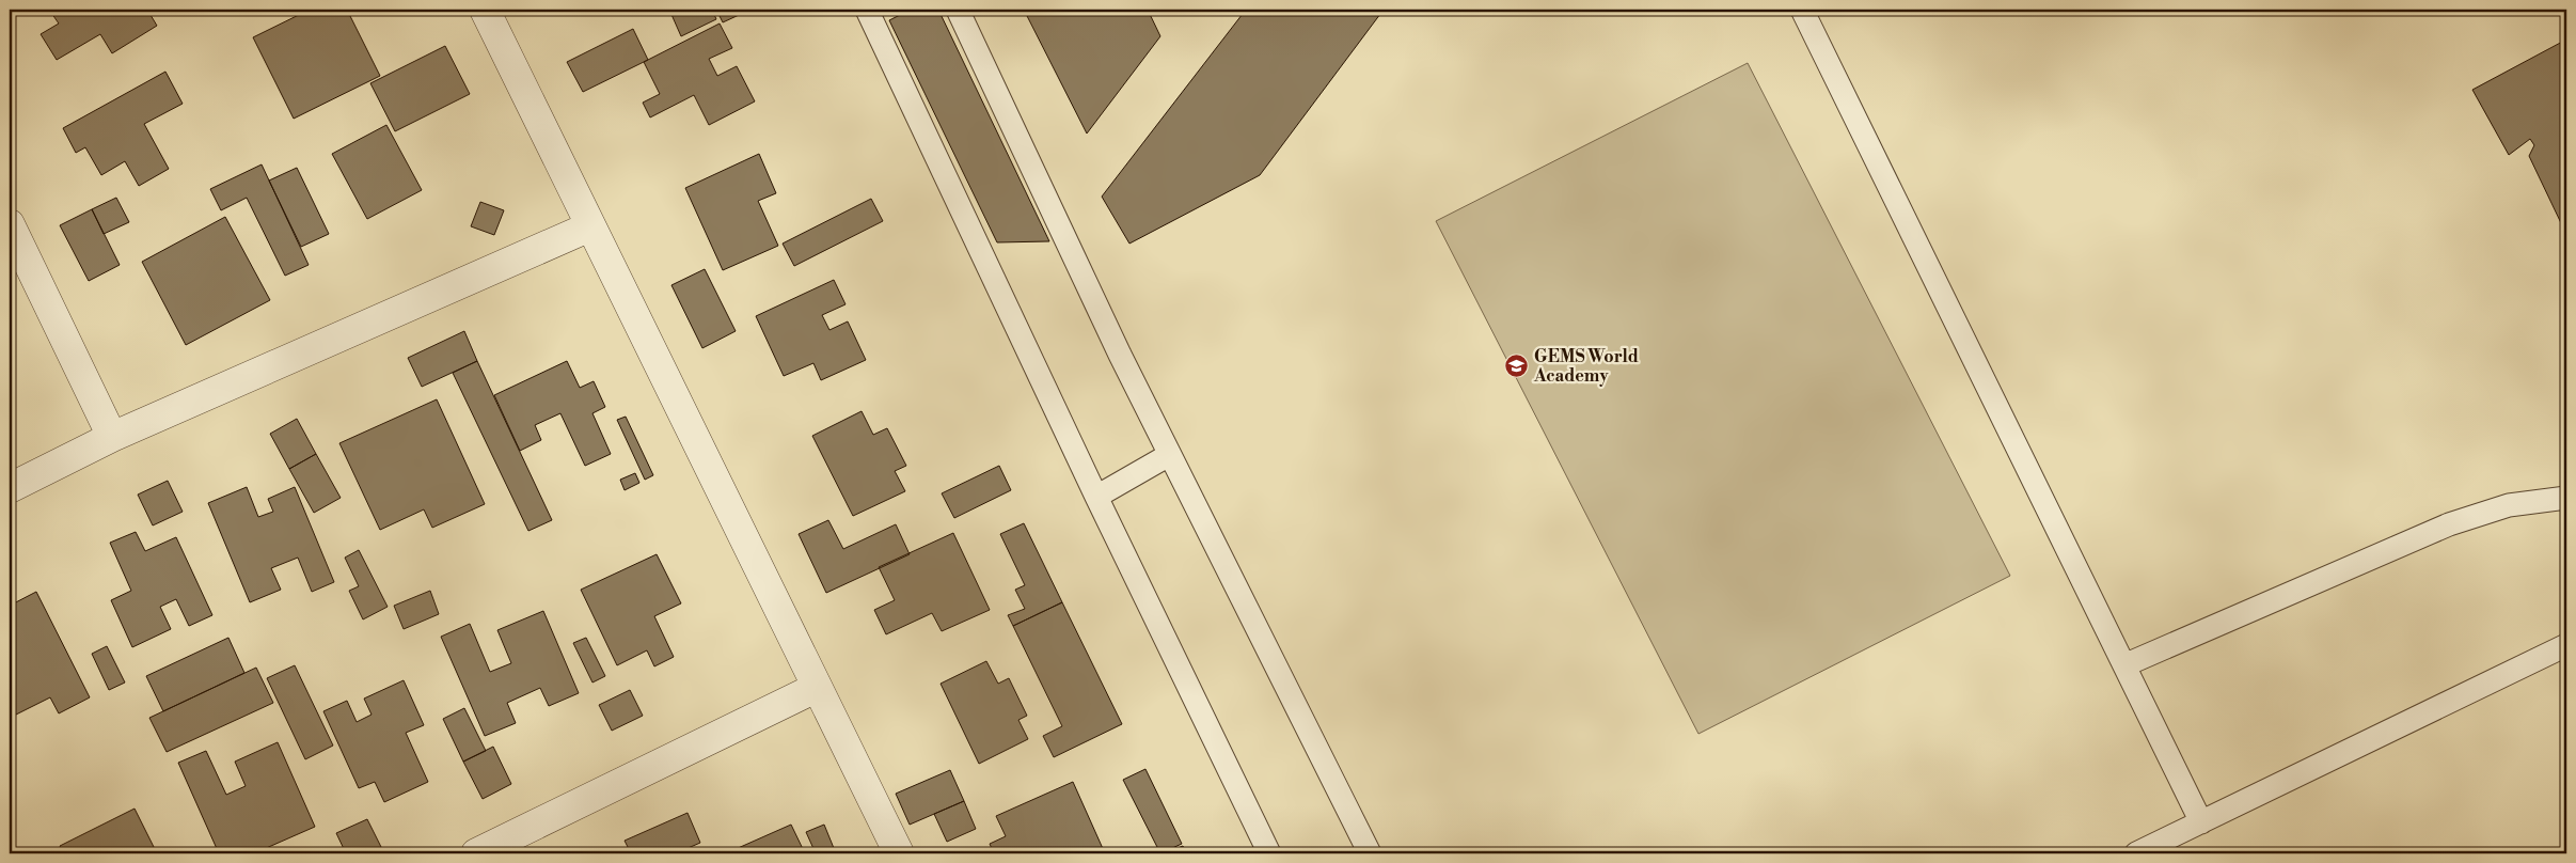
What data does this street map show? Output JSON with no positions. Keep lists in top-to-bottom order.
{
  "places": {
    "school or university": ["GEMS World Academy"]
  }
}
